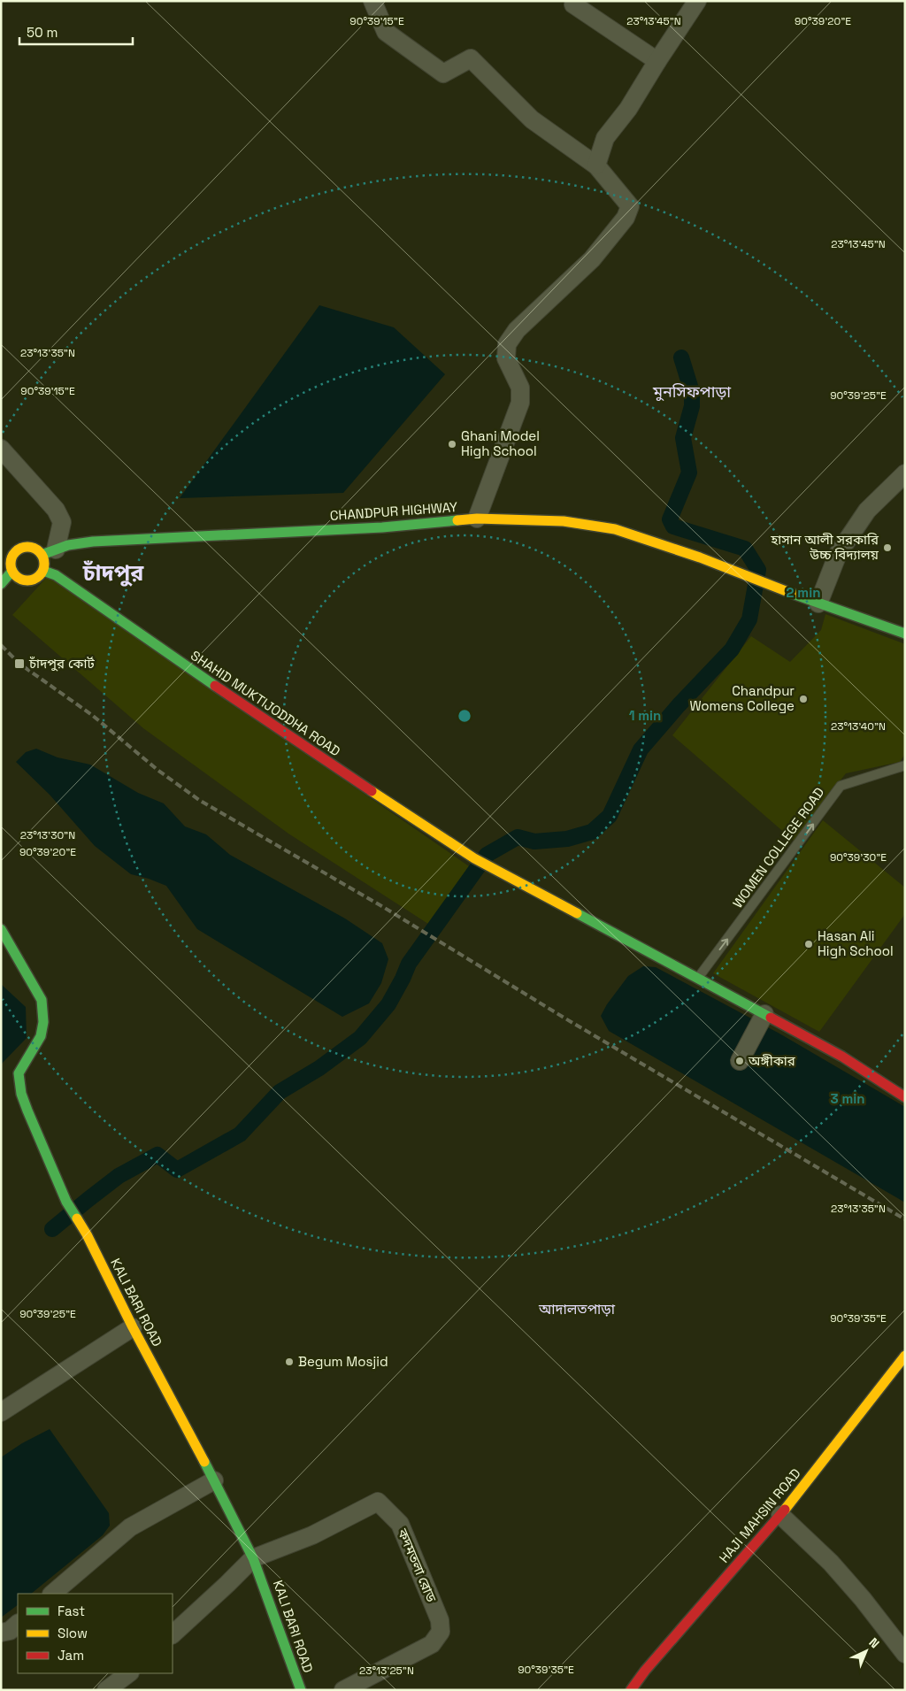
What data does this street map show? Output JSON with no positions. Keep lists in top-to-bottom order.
{
  "streets": {
    "main road": [
      "CHANDPUR HIGHWAY",
      "SHAHID MUKTIJODDHA ROAD",
      "KALI BARI ROAD",
      "HAJI MAHSIN ROAD"
    ],
    "street": ["কদমতলা রোড"],
    "lane": ["WOMEN COLLEGE ROAD"]
  },
  "crossings": [
    ["SHAHID MUKTIJODDHA ROAD", "WOMEN COLLEGE ROAD"],
    ["KALI BARI ROAD", "কদমতলা রোড"]
  ],
  "one_way": ["WOMEN COLLEGE ROAD"],
  "districts": ["মুনসিফপাড়া", "চাঁদপুর", "আদালতপাড়া"],
  "places": {
    "other": [
      "Ghani Model High School",
      "হাসান আলী সরকারি উচ্চ বিদ্যালয়",
      "Chandpur Womens College",
      "Hasan Ali High School",
      "অঙ্গীকার",
      "Begum Mosjid"
    ],
    "transit": ["চাঁদপুর কোর্ট"]
  },
  "legend": ["Fast", "Slow", "Jam"],
  "scale_bar": "50 m",
  "north": "top right",
  "coordinates": [
    "23°13'45\"N",
    "90°39'15\"E",
    "90°39'20\"E",
    "23°13'35\"N",
    "90°39'25\"E",
    "23°13'40\"N",
    "23°13'30\"N",
    "90°39'30\"E",
    "90°39'35\"E",
    "23°13'25\"N"
  ],
  "rings": ["2 min", "1 min", "3 min"]
}
